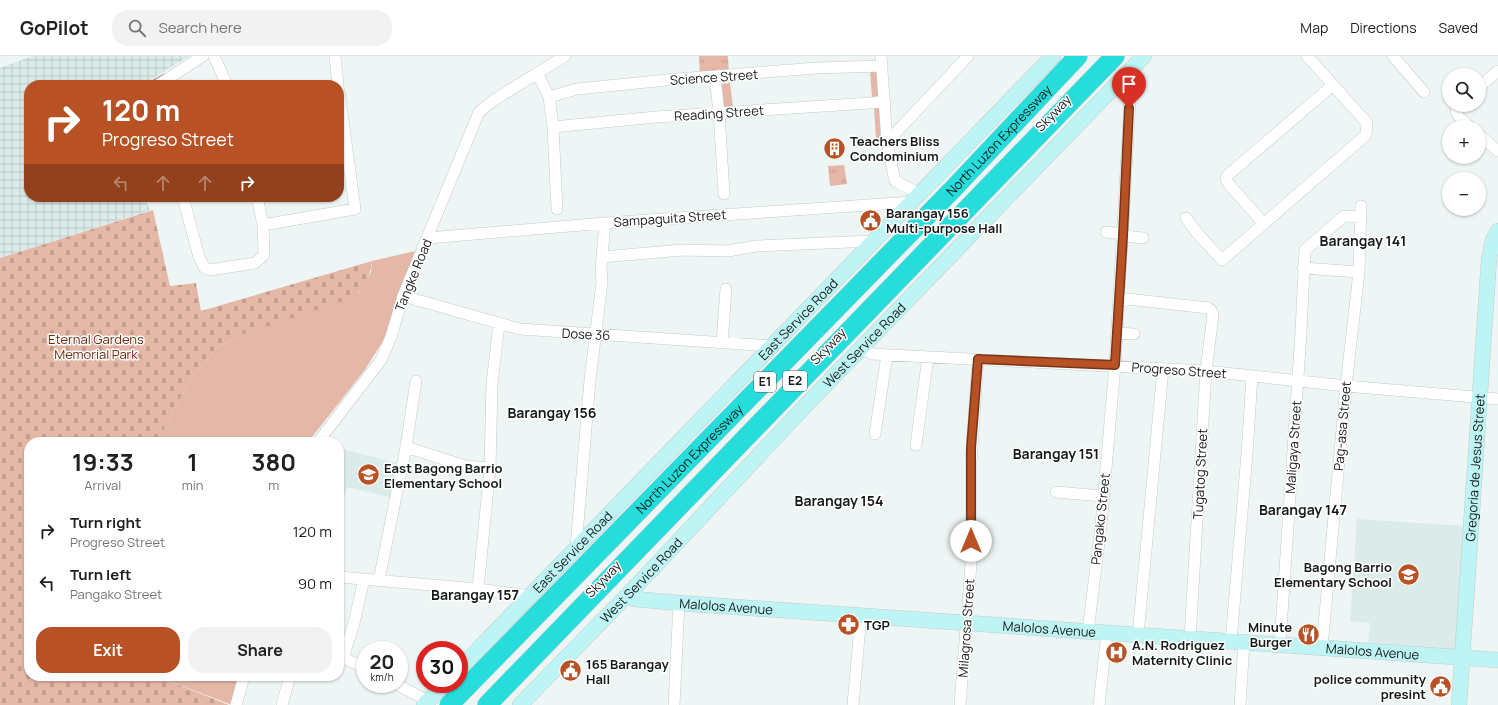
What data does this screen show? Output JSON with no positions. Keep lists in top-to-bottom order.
{
  "streets": {
    "highway": [
      "Skyway",
      "North Luzon Expressway",
      "E2",
      "E1"
    ],
    "street": [
      "Science Street",
      "Reading Street",
      "Sampaguita Street",
      "Tangke Road",
      "East Service Road",
      "Dose 36",
      "West Service Road",
      "Progreso Street",
      "Pag-asa Street",
      "Maligaya Street",
      "Gregoria de Jesus Street",
      "Tugatog Street",
      "Pangako Street",
      "Malolos Avenue",
      "Milagrosa Street"
    ]
  },
  "crossings": [
    ["Sampaguita Street", "Tangke Road"],
    ["Sampaguita Street", "East Service Road"],
    ["Tangke Road", "Dose 36"],
    ["East Service Road", "Dose 36"],
    ["West Service Road", "Progreso Street"],
    ["West Service Road", "Pangako Street"],
    ["West Service Road", "Malolos Avenue"],
    ["Progreso Street", "Pag-asa Street"],
    ["Progreso Street", "Maligaya Street"],
    ["Progreso Street", "Gregoria de Jesus Street"],
    ["Progreso Street", "Tugatog Street"],
    ["Progreso Street", "Pangako Street"],
    ["Progreso Street", "Milagrosa Street"],
    ["Pag-asa Street", "Maligaya Street"],
    ["Pag-asa Street", "Malolos Avenue"],
    ["Maligaya Street", "Malolos Avenue"],
    ["Gregoria de Jesus Street", "Malolos Avenue"],
    ["Tugatog Street", "Pangako Street"],
    ["Tugatog Street", "Malolos Avenue"],
    ["Pangako Street", "Malolos Avenue"],
    ["Malolos Avenue", "Milagrosa Street"]
  ],
  "districts": [
    "Barangay 141",
    "Barangay 156",
    "Barangay 151",
    "Barangay 154",
    "Barangay 147",
    "Barangay 157"
  ],
  "parks": ["Eternal Gardens Memorial Park"],
  "places": {
    "building": ["Teachers Bliss Condominium"],
    "public building": ["Barangay 156 Multi-purpose Hall", "165 Barangay Hall", "police community presint"],
    "school or university": ["East Bagong Barrio Elementary School", "Bagong Barrio Elementary School"],
    "pharmacy": ["TGP"],
    "restaurant": ["Minute Burger"],
    "hospital": ["A.N. Rodriguez Maternity Clinic"]
  },
  "page": {
    "header": "GoPilot",
    "search": "Search here",
    "nav": ["Map", "Directions", "Saved"],
    "map_buttons": ["+", "−"],
    "turn": ["120 m", "Progreso Street"],
    "eta": [
      "19:33",
      "Arrival",
      "1",
      "min",
      "380",
      "m"
    ],
    "list": [
      {
        "name": "Turn right",
        "note": "Progreso Street",
        "value": "120 m"
      },
      {
        "name": "Turn left",
        "note": "Pangako Street",
        "value": "90 m"
      }
    ],
    "buttons": ["Exit", "Share"],
    "speed": "20 km/h",
    "limit": "30"
  }
}
